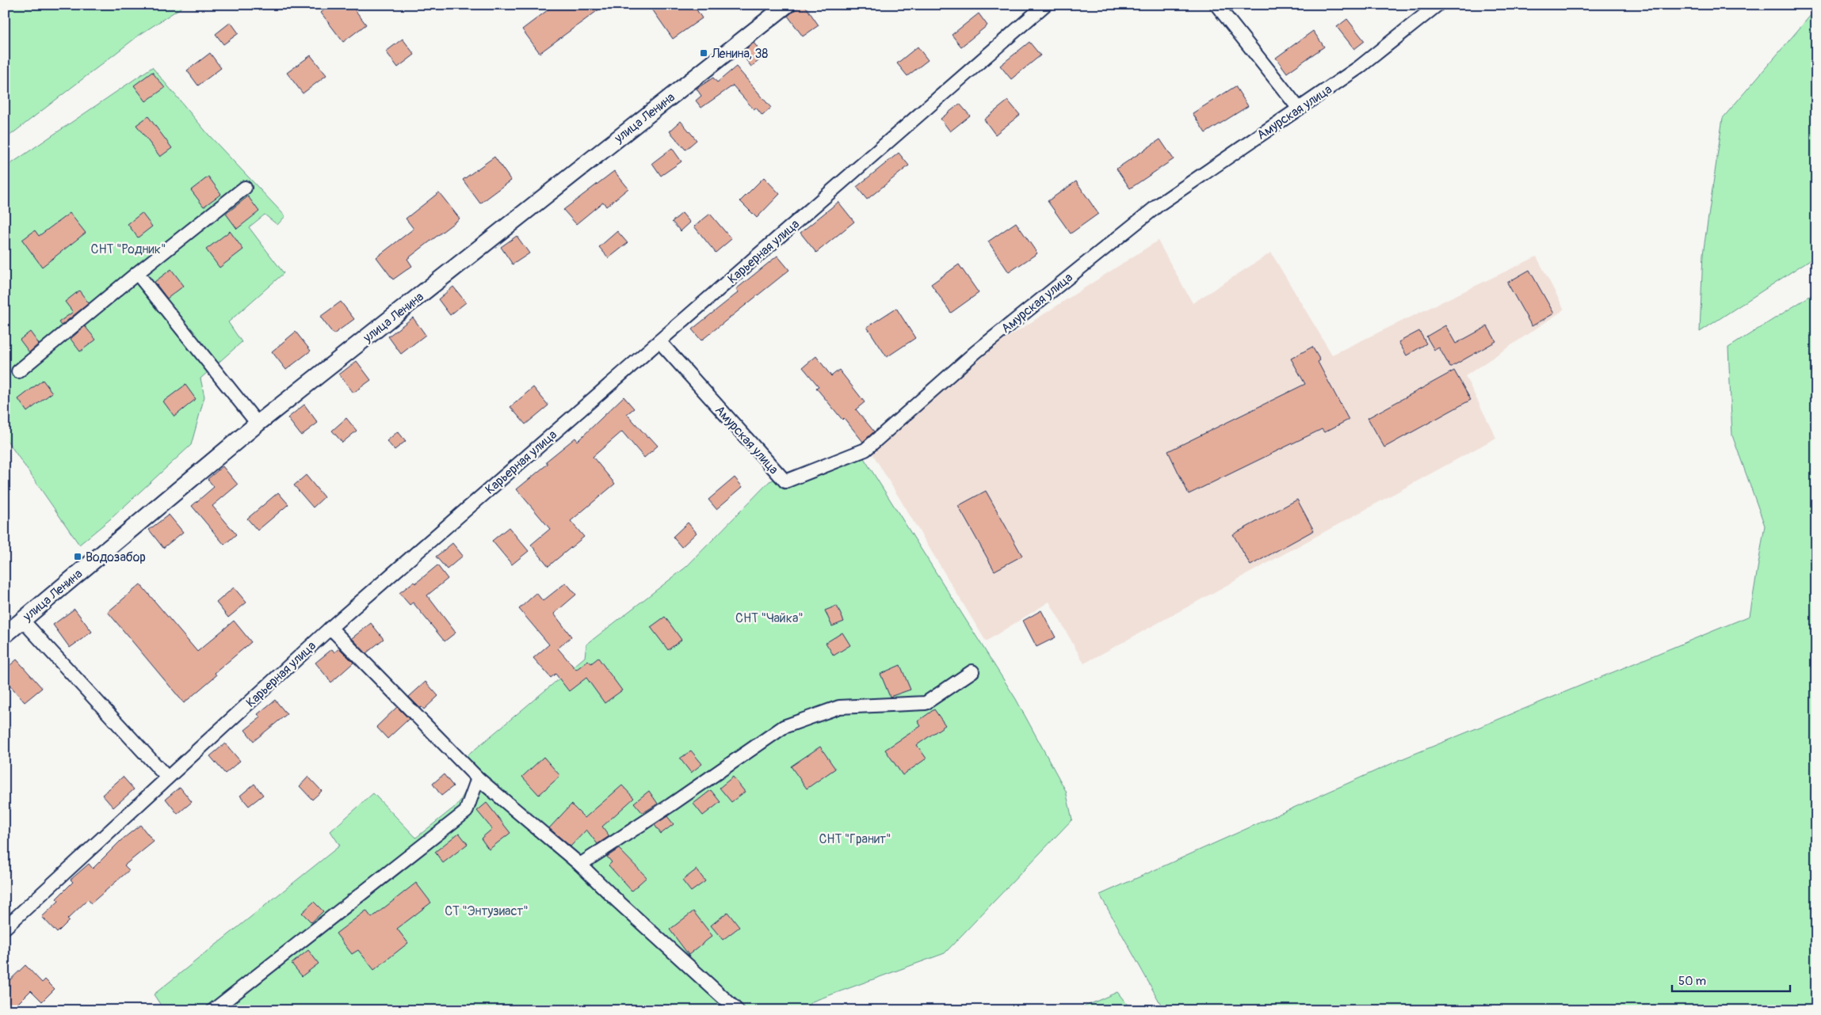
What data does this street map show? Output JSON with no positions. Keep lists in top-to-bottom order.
{
  "streets": {
    "street": ["Амурская улица", "улица Ленина", "Карьерная улица"]
  },
  "crossings": [
    ["Амурская улица", "Карьерная улица"]
  ],
  "parks": [
    "СНТ \"Родник\"",
    "СНТ \"Чайка\"",
    "СНТ \"Гранит\"",
    "СТ \"Энтузиаст\""
  ],
  "places": {
    "transit": ["Ленина, 38", "Водозабор"]
  },
  "scale_bar": "50 m"
}
